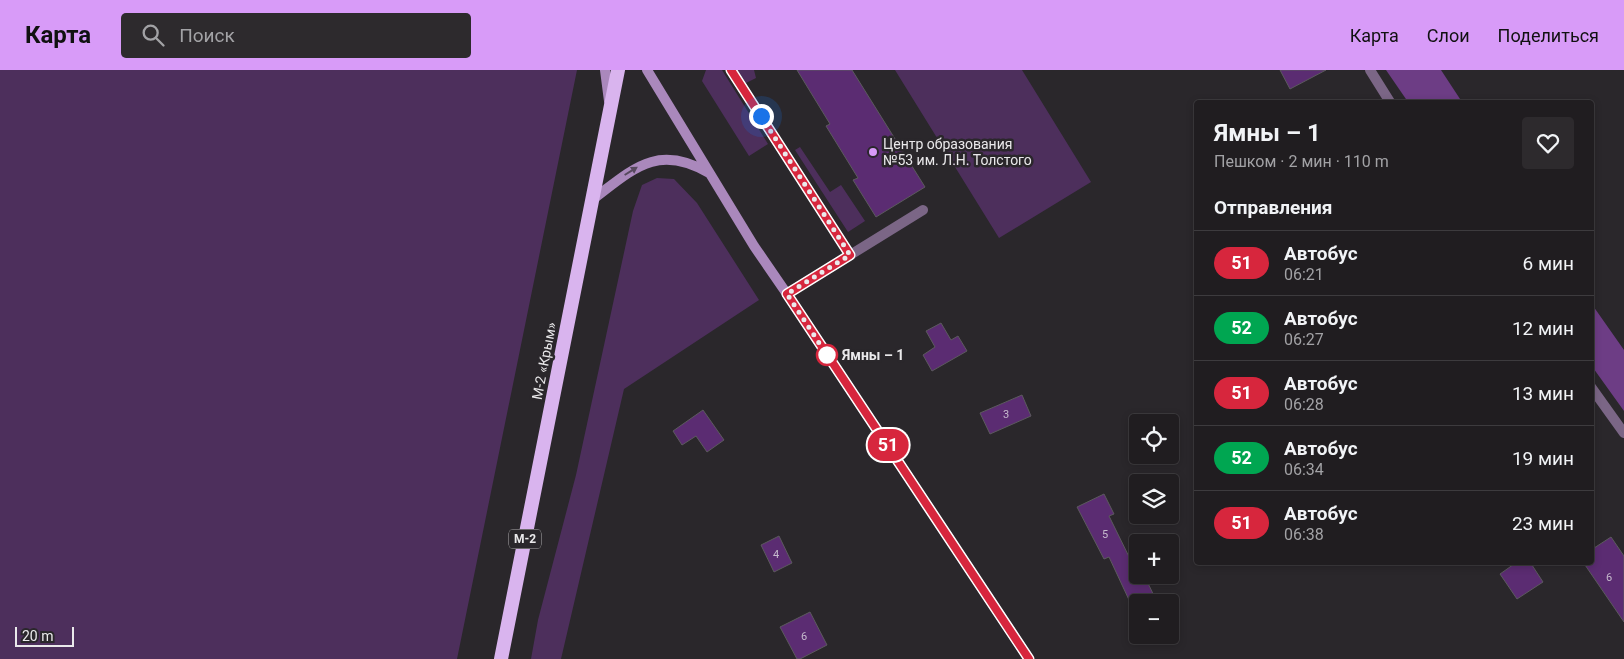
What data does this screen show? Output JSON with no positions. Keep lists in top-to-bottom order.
{
  "streets": {
    "highway": ["М-2 «Крым»", "М-2"]
  },
  "places": ["Центр образования №53 им. Л.Н. Толстого", "Ямны – 1"],
  "lines": ["bus line 51"],
  "house_numbers": [
    "3",
    "5",
    "4",
    "6",
    "6"
  ],
  "scale_bar": "20 m",
  "page": {
    "header": "Карта",
    "search": "Поиск",
    "nav": ["Карта", "Слои", "Поделиться"],
    "on_map": "51",
    "heading": [
      ["Ямны – 1", "Пешком · 2 мин · 110 m"],
      "Отправления"
    ],
    "list": [
      {
        "mark": "51",
        "name": "Автобус",
        "note": "06:21",
        "value": "6 мин"
      },
      {
        "mark": "52",
        "name": "Автобус",
        "note": "06:27",
        "value": "12 мин"
      },
      {
        "mark": "51",
        "name": "Автобус",
        "note": "06:28",
        "value": "13 мин"
      },
      {
        "mark": "52",
        "name": "Автобус",
        "note": "06:34",
        "value": "19 мин"
      },
      {
        "mark": "51",
        "name": "Автобус",
        "note": "06:38",
        "value": "23 мин"
      }
    ],
    "map_buttons": ["+", "−"],
    "scale": "20 m"
  }
}
